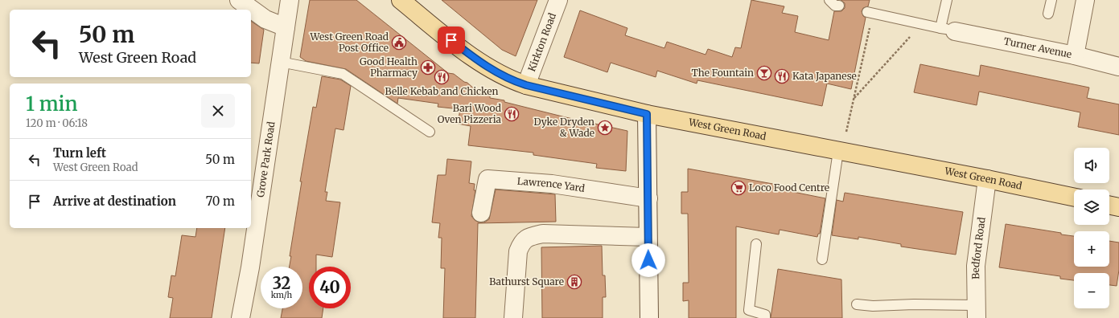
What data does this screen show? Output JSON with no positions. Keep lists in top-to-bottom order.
{
  "streets": {
    "main road": ["West Green Road"],
    "street": [
      "Kirkton Road",
      "Turner Avenue",
      "Grove Park Road",
      "Lawrence Yard",
      "Bedford Road"
    ]
  },
  "crossings": [
    ["Kirkton Road", "West Green Road"],
    ["West Green Road", "Bedford Road"]
  ],
  "places": {
    "public building": ["West Green Road Post Office"],
    "pharmacy": ["Good Health Pharmacy"],
    "bar": ["The Fountain"],
    "restaurant": ["Kata Japanese", "Belle Kebab and Chicken", "Bari Wood Oven Pizzeria"],
    "place": ["Dyke Dryden & Wade"],
    "supermarket": ["Loco Food Centre"],
    "building": ["Bathurst Square"]
  },
  "page": {
    "turn": ["50 m", "West Green Road"],
    "heading": ["1 min", "120 m · 06:18"],
    "list": [
      {
        "name": "Turn left",
        "note": "West Green Road",
        "value": "50 m"
      },
      {
        "name": "Arrive at destination",
        "value": "70 m"
      }
    ],
    "map_buttons": ["+", "−"],
    "speed": "32 km/h",
    "limit": "40"
  }
}
